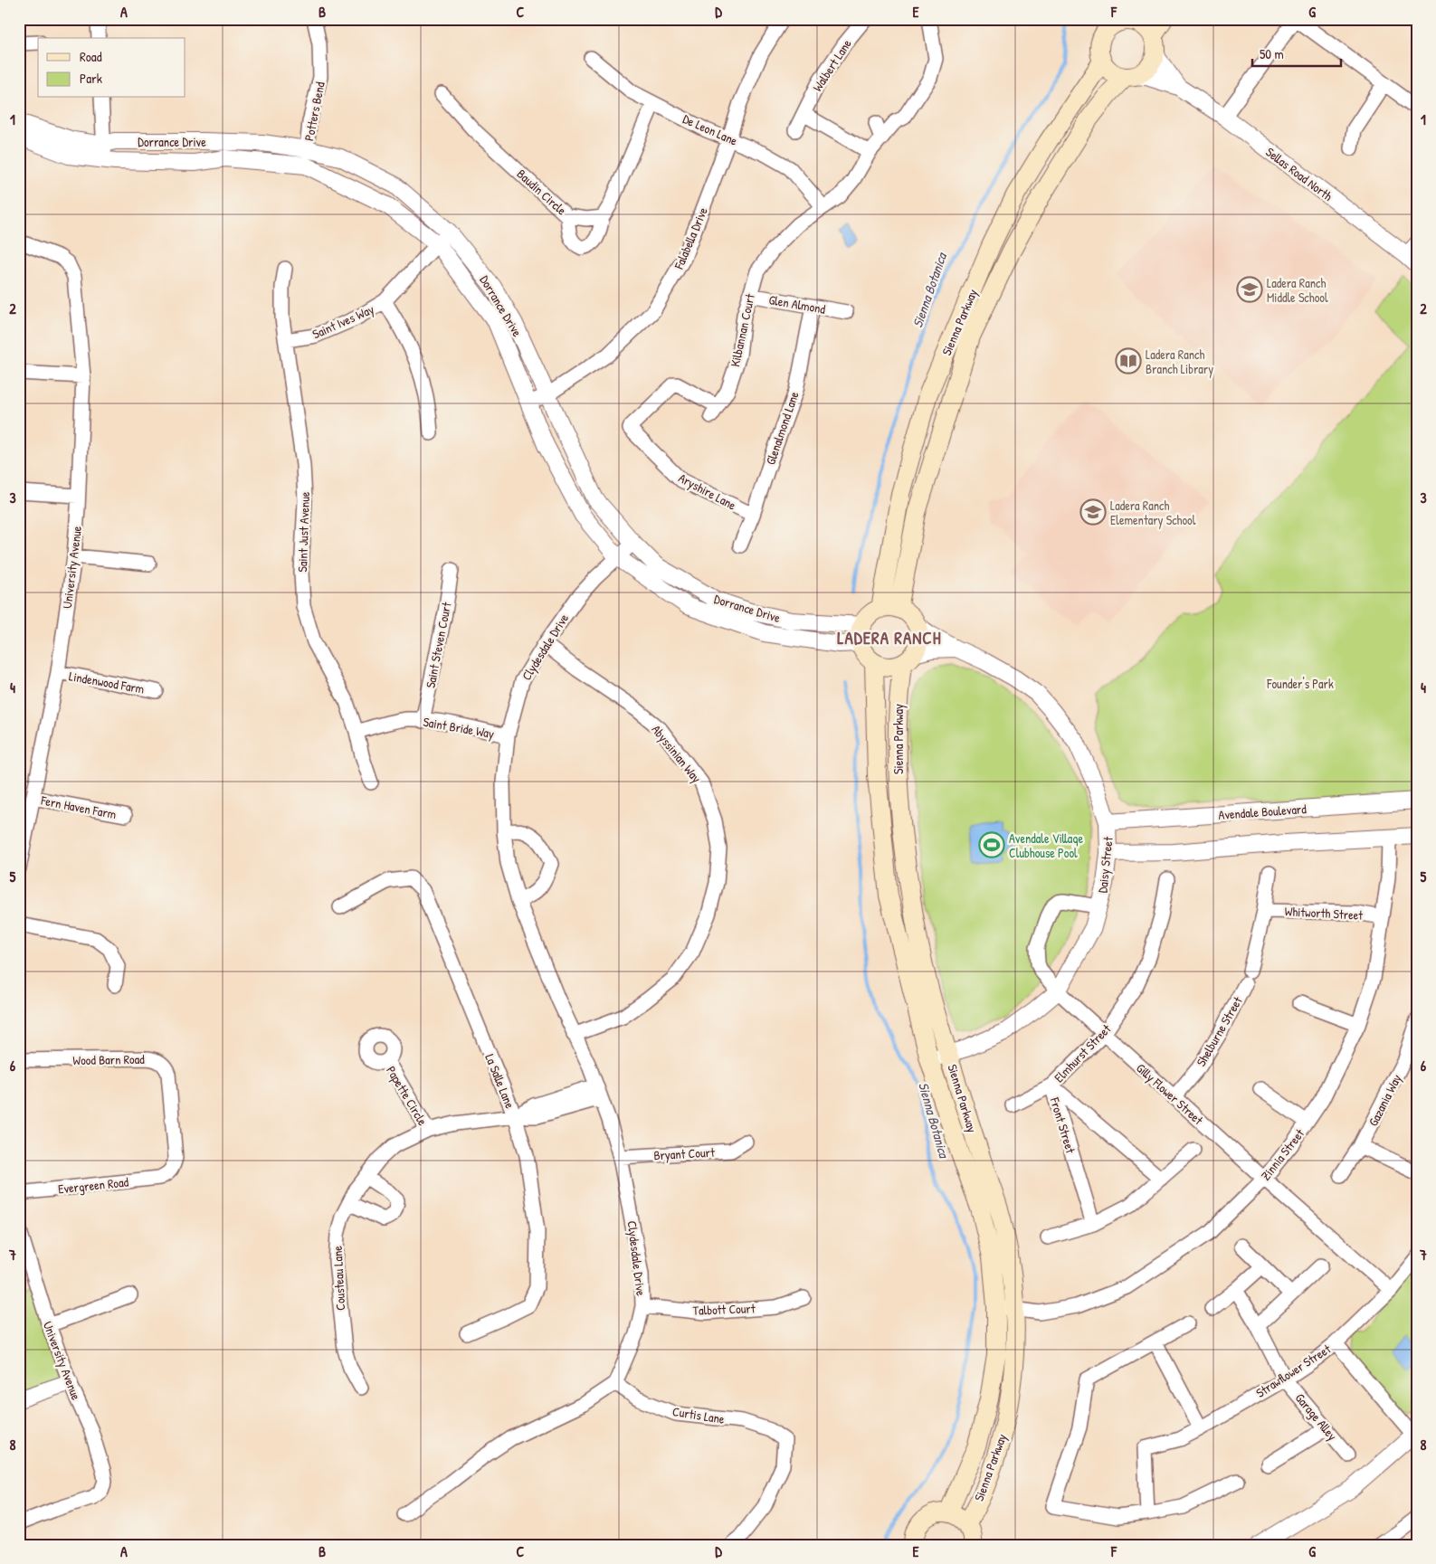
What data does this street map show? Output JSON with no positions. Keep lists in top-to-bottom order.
{
  "streets": {
    "main road": ["Sienna Parkway"],
    "street": [
      "Walbert Lane",
      "Potters Bend",
      "De Leon Lane",
      "Dorrance Drive",
      "Sellas Road North",
      "Baudin Circle",
      "Falabella Drive",
      "Glen Almond",
      "Saint Ives Way",
      "Kilbannan Court",
      "Glenalmond Lane",
      "Aryshire Lane",
      "Saint Just Avenue",
      "University Avenue",
      "Saint Steven Court",
      "Clydesdale Drive",
      "Lindenwood Farm",
      "Saint Bride Way",
      "Abyssinian Way",
      "Fern Haven Farm",
      "Avendale Boulevard",
      "Daisy Street",
      "Whitworth Street",
      "Shelburne Street",
      "Elmhurst Street",
      "Wood Barn Road",
      "La Salle Lane",
      "Gilly Flower Street",
      "Papette Circle",
      "Gazania Way",
      "Front Street",
      "Bryant Court",
      "Zinnia Street",
      "Evergreen Road",
      "Cousteau Lane",
      "Talbott Court",
      "Strawflower Street",
      "Curtis Lane",
      "Garage Alley"
    ]
  },
  "crossings": [
    ["Potters Bend", "Dorrance Drive"],
    ["De Leon Lane", "Falabella Drive"],
    ["De Leon Lane", "Kilbannan Court"],
    ["Dorrance Drive", "Falabella Drive"],
    ["Dorrance Drive", "Saint Ives Way"],
    ["Dorrance Drive", "Sienna Parkway"],
    ["Dorrance Drive", "Clydesdale Drive"],
    ["Dorrance Drive", "Daisy Street"],
    ["Sellas Road North", "Sienna Parkway"],
    ["Glen Almond", "Kilbannan Court"],
    ["Glen Almond", "Glenalmond Lane"],
    ["Saint Ives Way", "Saint Just Avenue"],
    ["Sienna Parkway", "Daisy Street"],
    ["Sienna Parkway", "Zinnia Street"],
    ["Kilbannan Court", "Aryshire Lane"],
    ["Glenalmond Lane", "Aryshire Lane"],
    ["Saint Just Avenue", "Saint Bride Way"],
    ["University Avenue", "Lindenwood Farm"],
    ["University Avenue", "Fern Haven Farm"],
    ["Saint Steven Court", "Saint Bride Way"],
    ["Clydesdale Drive", "Saint Bride Way"],
    ["Clydesdale Drive", "Abyssinian Way"],
    ["Clydesdale Drive", "Bryant Court"],
    ["Clydesdale Drive", "Cousteau Lane"],
    ["Clydesdale Drive", "Talbott Court"],
    ["Clydesdale Drive", "Curtis Lane"],
    ["Avendale Boulevard", "Daisy Street"],
    ["Daisy Street", "Gilly Flower Street"],
    ["Whitworth Street", "Shelburne Street"],
    ["Whitworth Street", "Zinnia Street"],
    ["Shelburne Street", "Gilly Flower Street"],
    ["Elmhurst Street", "Gilly Flower Street"],
    ["Elmhurst Street", "Front Street"],
    ["Wood Barn Road", "Evergreen Road"],
    ["La Salle Lane", "Cousteau Lane"],
    ["Gilly Flower Street", "Zinnia Street"],
    ["Gilly Flower Street", "Strawflower Street"],
    ["Papette Circle", "Cousteau Lane"],
    ["Strawflower Street", "Garage Alley"]
  ],
  "districts": ["LADERA RANCH"],
  "water": ["Sienna Botanica"],
  "parks": ["Founder's Park"],
  "places": {
    "school or university": ["Ladera Ranch Middle School", "Ladera Ranch Elementary School"],
    "library": ["Ladera Ranch Branch Library"],
    "sports": ["Avendale Village Clubhouse Pool"]
  },
  "legend": ["Road", "Park"],
  "scale_bar": "50 m",
  "grid": {
    "columns": [
      "A",
      "B",
      "C",
      "D",
      "E",
      "F",
      "G"
    ],
    "rows": [
      "1",
      "2",
      "3",
      "4",
      "5",
      "6",
      "7",
      "8"
    ]
  }
}
